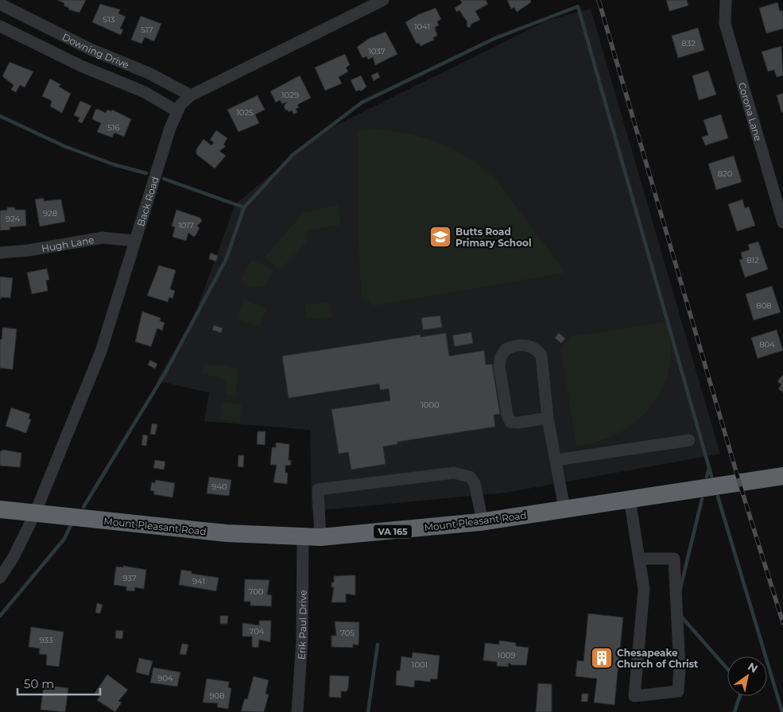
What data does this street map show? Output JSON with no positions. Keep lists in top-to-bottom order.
{
  "streets": {
    "highway": ["Mount Pleasant Road", "VA 165"],
    "street": [
      "Downing Drive",
      "Corona Lane",
      "Back Road",
      "Hugh Lane",
      "Erik Paul Drive"
    ]
  },
  "crossings": [
    ["Downing Drive", "Back Road"],
    ["Back Road", "Hugh Lane"],
    ["Back Road", "Mount Pleasant Road"],
    ["Mount Pleasant Road", "Erik Paul Drive"]
  ],
  "places": {
    "school or university": ["Butts Road Primary School"],
    "building": ["Chesapeake Church of Christ"]
  },
  "house_numbers": [
    "513",
    "1041",
    "517",
    "832",
    "1037",
    "1029",
    "1025",
    "516",
    "820",
    "928",
    "924",
    "1017",
    "812",
    "808",
    "804",
    "1000",
    "940",
    "937",
    "941",
    "700",
    "704",
    "705",
    "933",
    "1009",
    "1001",
    "904",
    "908"
  ],
  "scale_bar": "50 m",
  "north": "top right"
}
